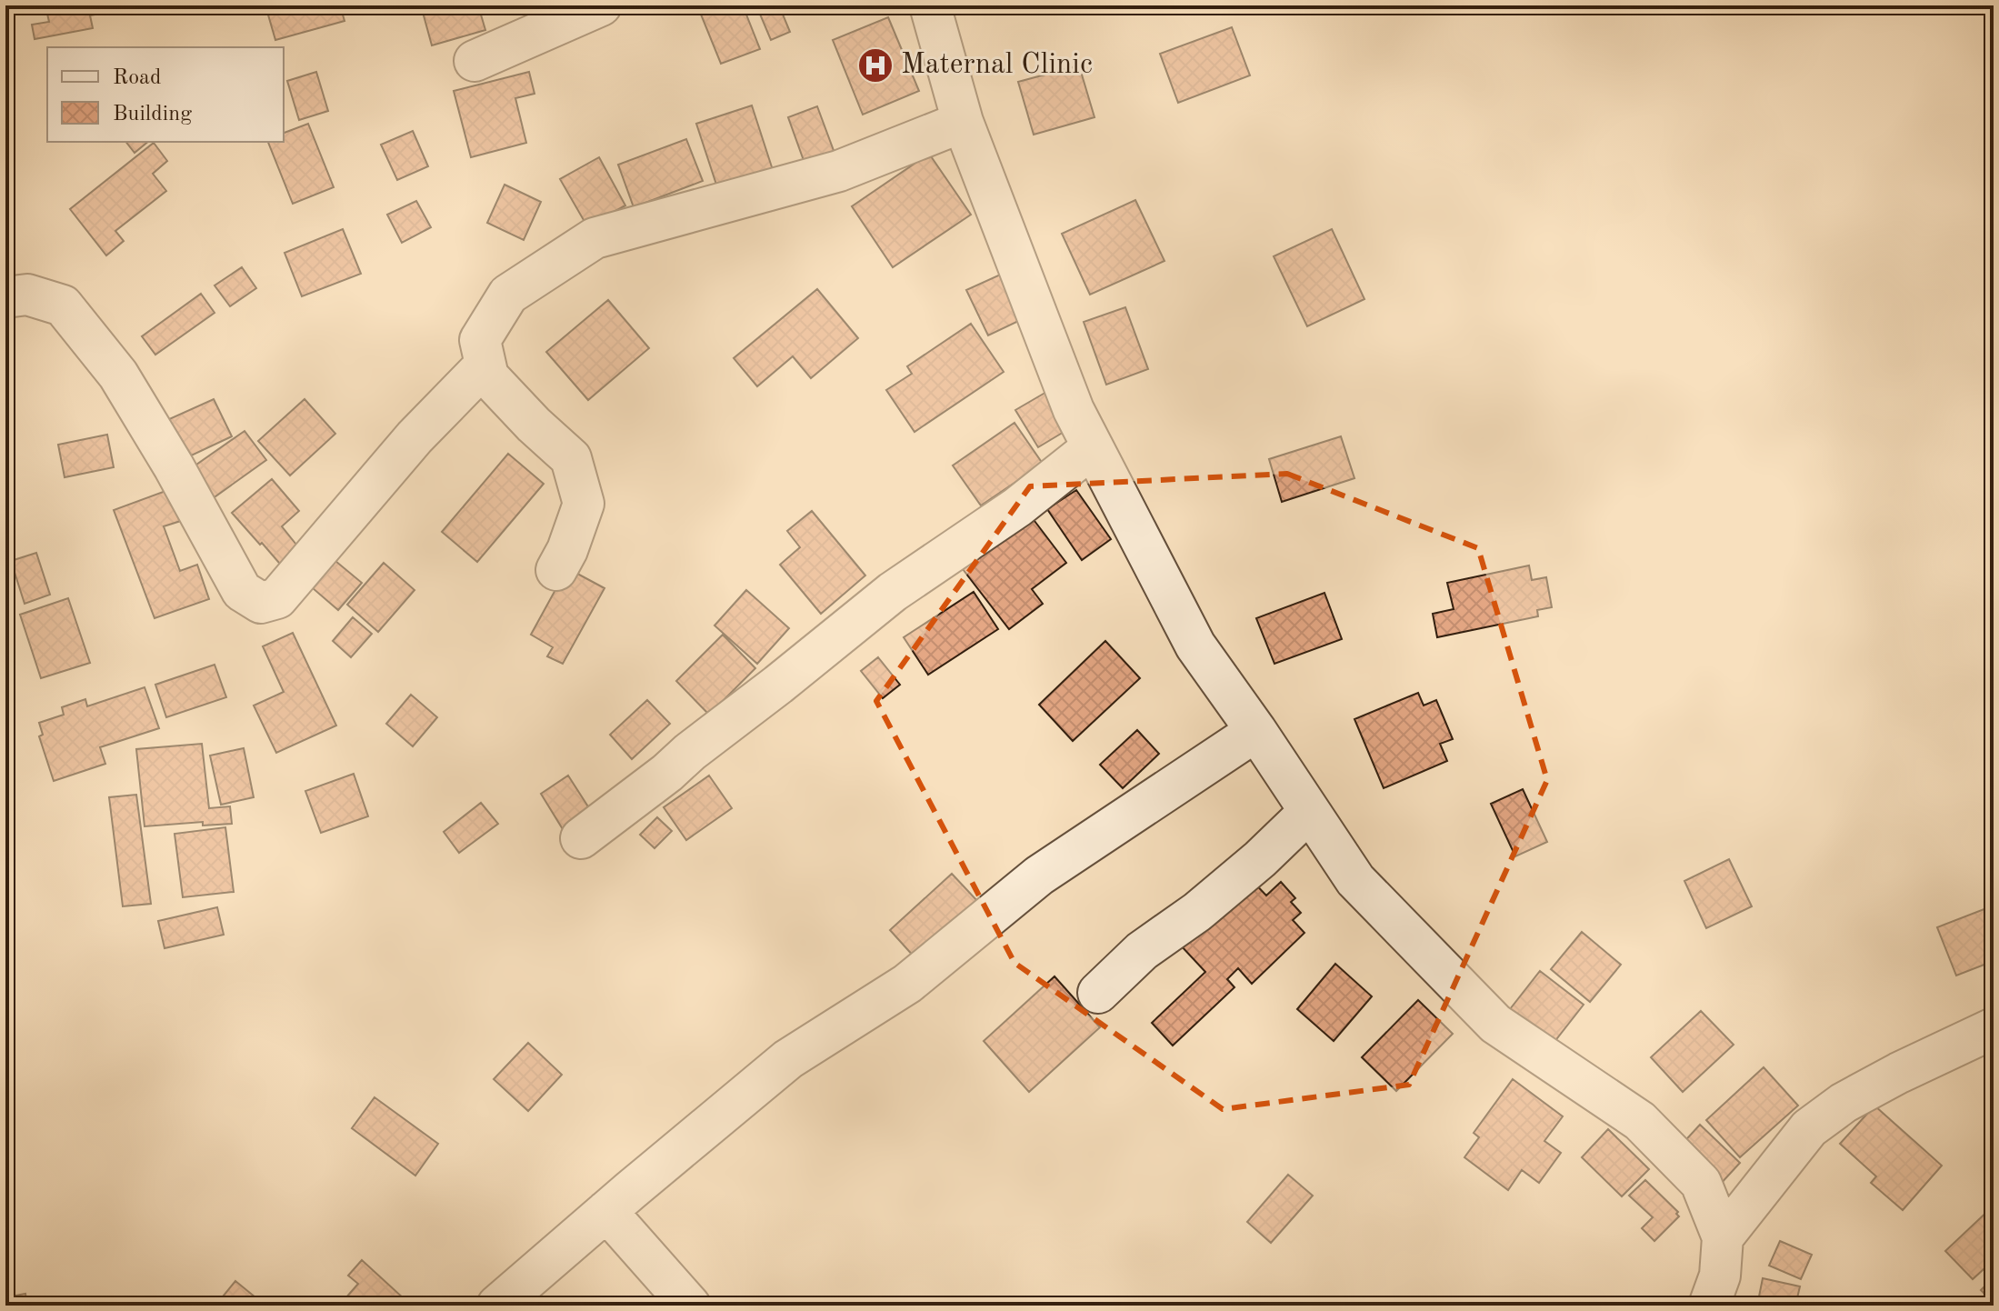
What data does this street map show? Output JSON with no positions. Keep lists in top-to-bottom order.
{
  "places": {
    "hospital": ["Maternal Clinic"]
  },
  "legend": ["Road", "Building"]
}
